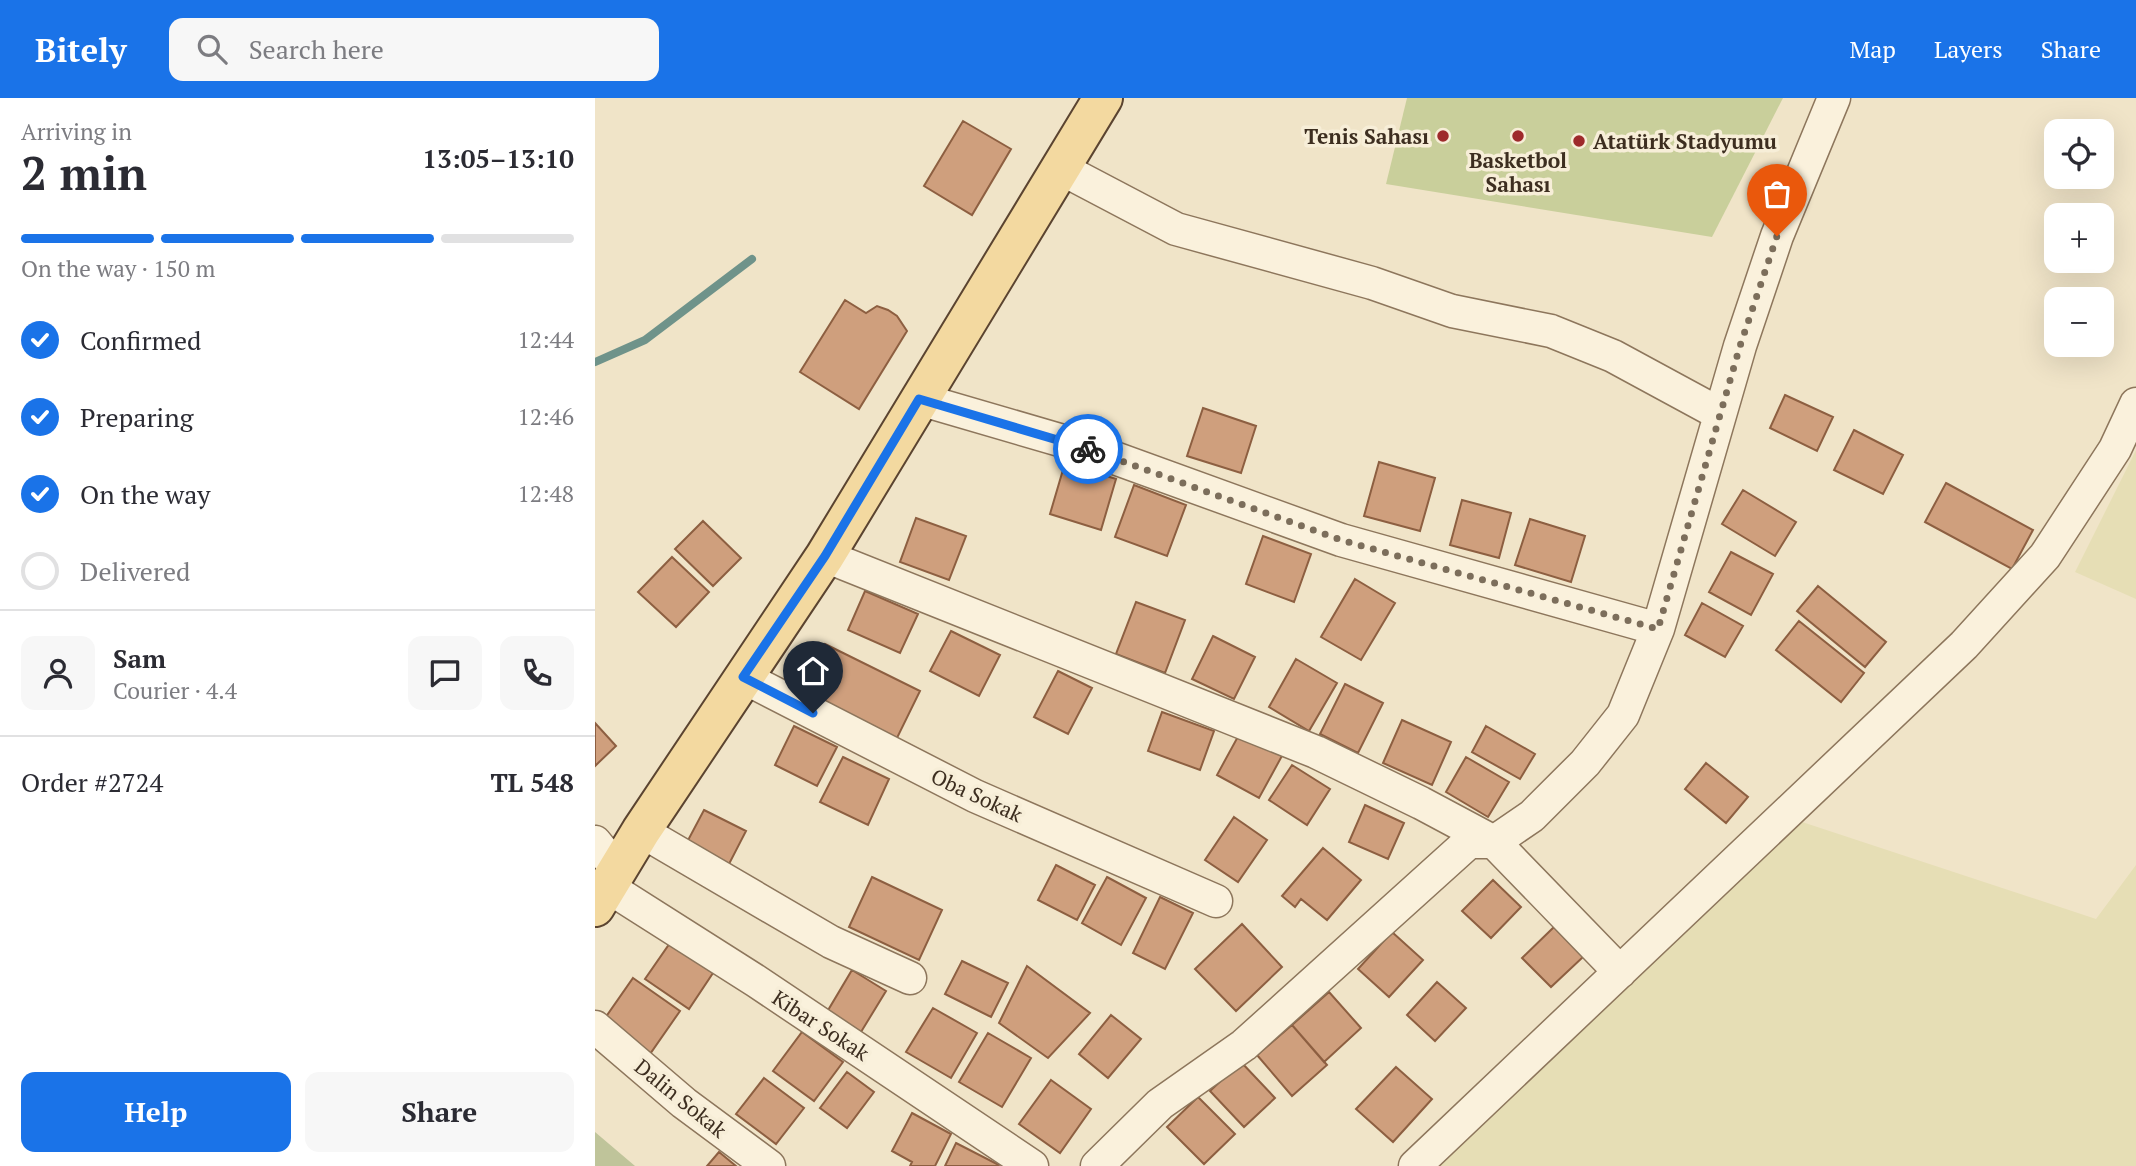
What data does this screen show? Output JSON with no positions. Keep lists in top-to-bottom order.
{
  "streets": {
    "street": ["Oba Sokak", "Kibar Sokak", "Dalin Sokak"]
  },
  "places": ["Tenis Sahası", "Basketbol Sahası", "Atatürk Stadyumu"],
  "page": {
    "header": "Bitely",
    "search": "Search here",
    "nav": ["Map", "Layers", "Share"],
    "heading": ["2 min", "Arriving in", "13:05–13:10"],
    "panel": [
      "Sam",
      "Courier · 4.4",
      "Order #2724",
      "TL 548"
    ],
    "map_buttons": ["+", "−"],
    "bar": "On the way · 150 m",
    "list": [
      ["Confirmed", "12:44"],
      ["Preparing", "12:46"],
      ["On the way", "12:48"],
      "Delivered"
    ],
    "buttons": ["Help", "Share"]
  }
}
